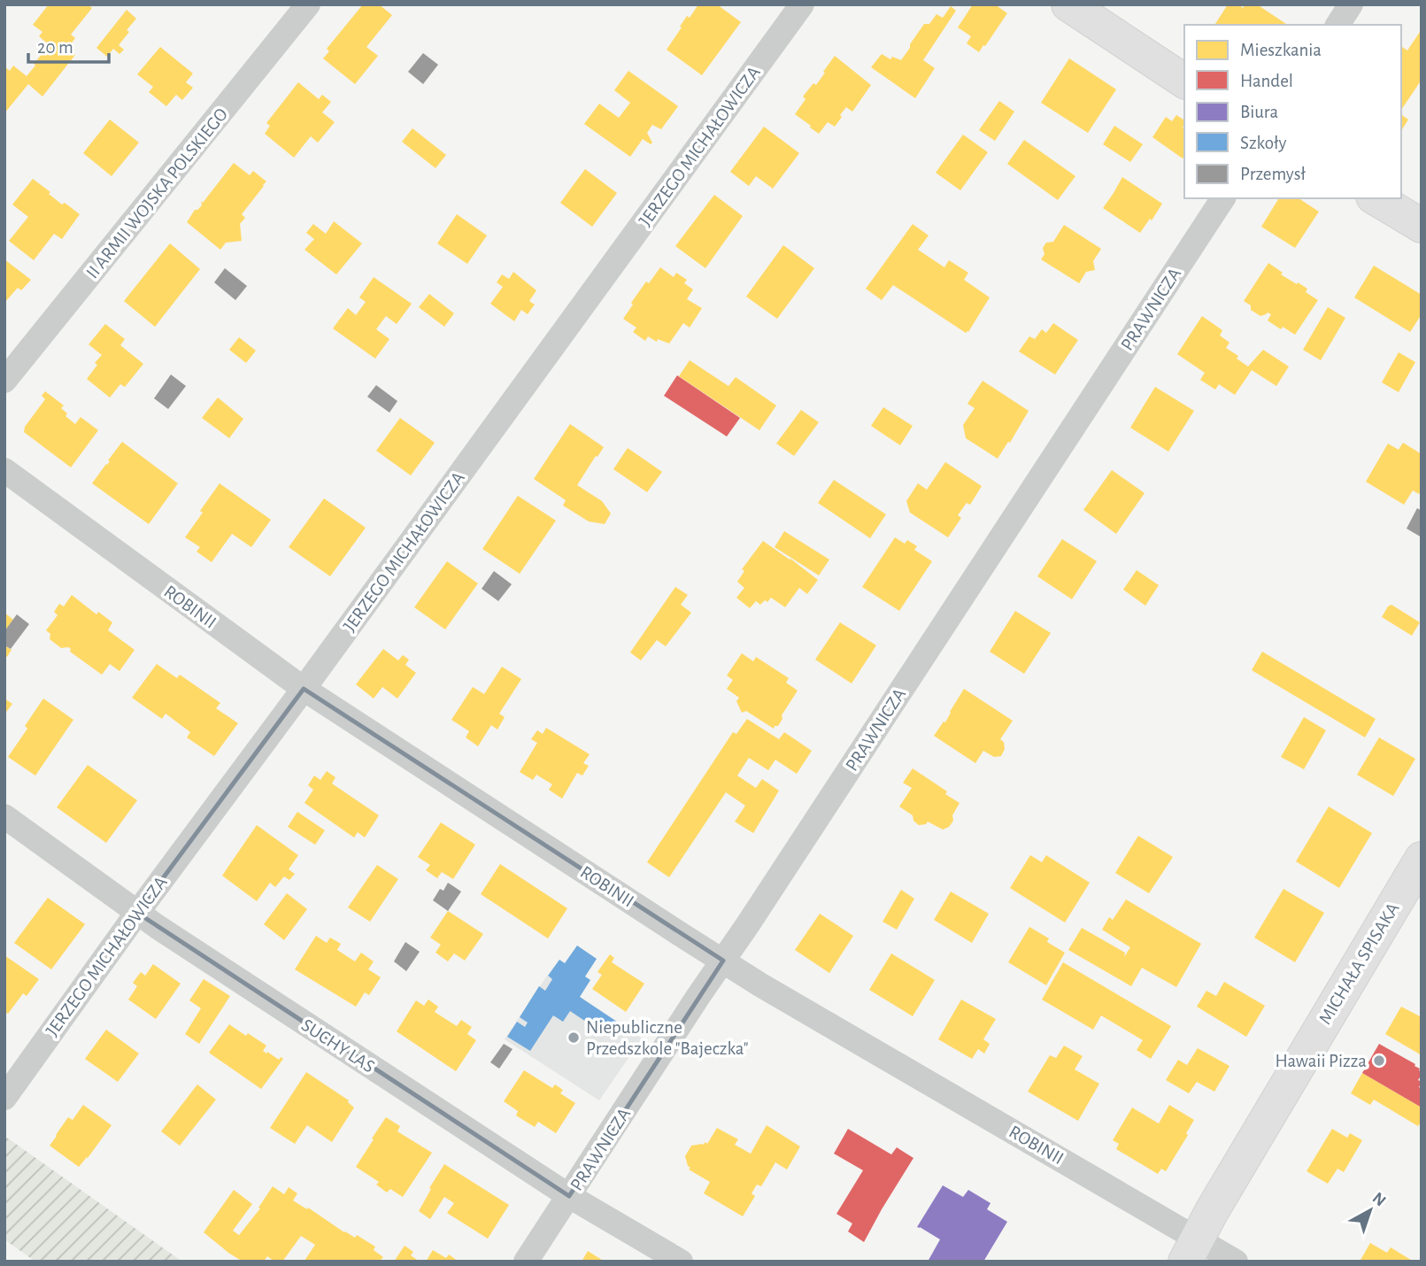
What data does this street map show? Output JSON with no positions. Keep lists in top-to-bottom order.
{
  "streets": {
    "street": [
      "JERZEGO MICHAŁOWICZA",
      "II ARMII WOJSKA POLSKIEGO",
      "PRAWNICZA",
      "ROBINII",
      "MICHAŁA SPISAKA",
      "SUCHY LAS"
    ]
  },
  "crossings": [
    ["JERZEGO MICHAŁOWICZA", "ROBINII"],
    ["JERZEGO MICHAŁOWICZA", "SUCHY LAS"],
    ["PRAWNICZA", "ROBINII"],
    ["PRAWNICZA", "SUCHY LAS"],
    ["ROBINII", "MICHAŁA SPISAKA"]
  ],
  "places": ["Niepubliczne Przedszkole \"Bajeczka\"", "Hawaii Pizza"],
  "legend": [
    "Mieszkania",
    "Handel",
    "Biura",
    "Szkoły",
    "Przemysł"
  ],
  "scale_bar": "20 m",
  "north": "top right"
}
